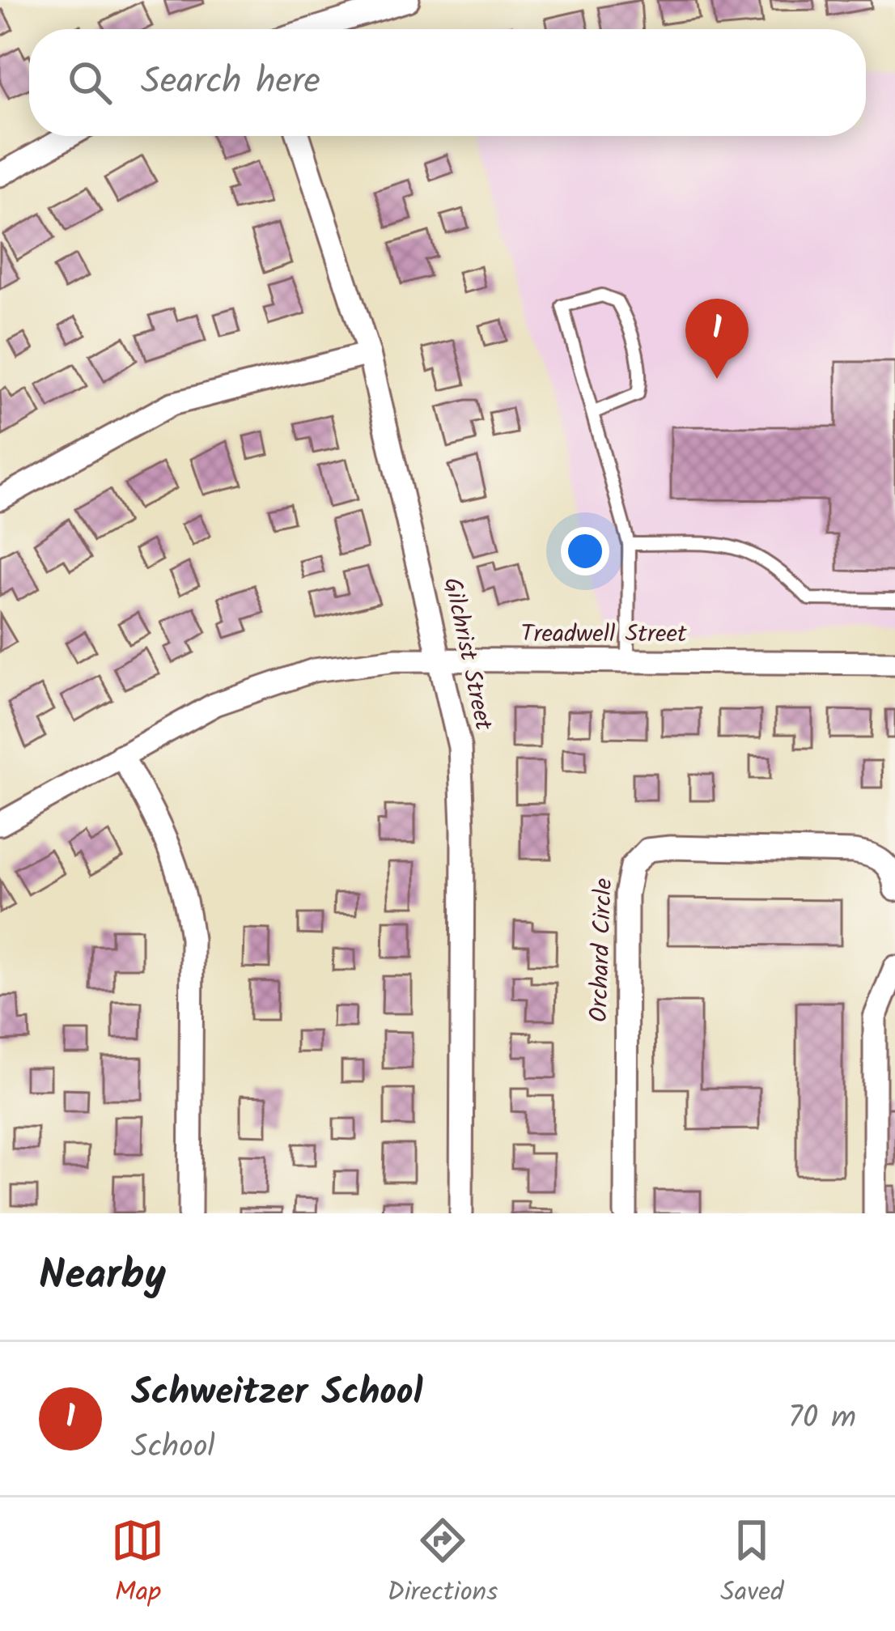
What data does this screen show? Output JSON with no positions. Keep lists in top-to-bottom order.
{
  "streets": {
    "street": ["Treadwell Street", "Gilchrist Street", "Orchard Circle"]
  },
  "crossings": [
    ["Treadwell Street", "Gilchrist Street"]
  ],
  "page": {
    "search": "Search here",
    "pins": "1",
    "heading": "Nearby",
    "list": [
      {
        "mark": "1",
        "name": "Schweitzer School",
        "note": "School",
        "value": "70 m"
      }
    ],
    "nav": ["Map", "Directions", "Saved"]
  }
}
